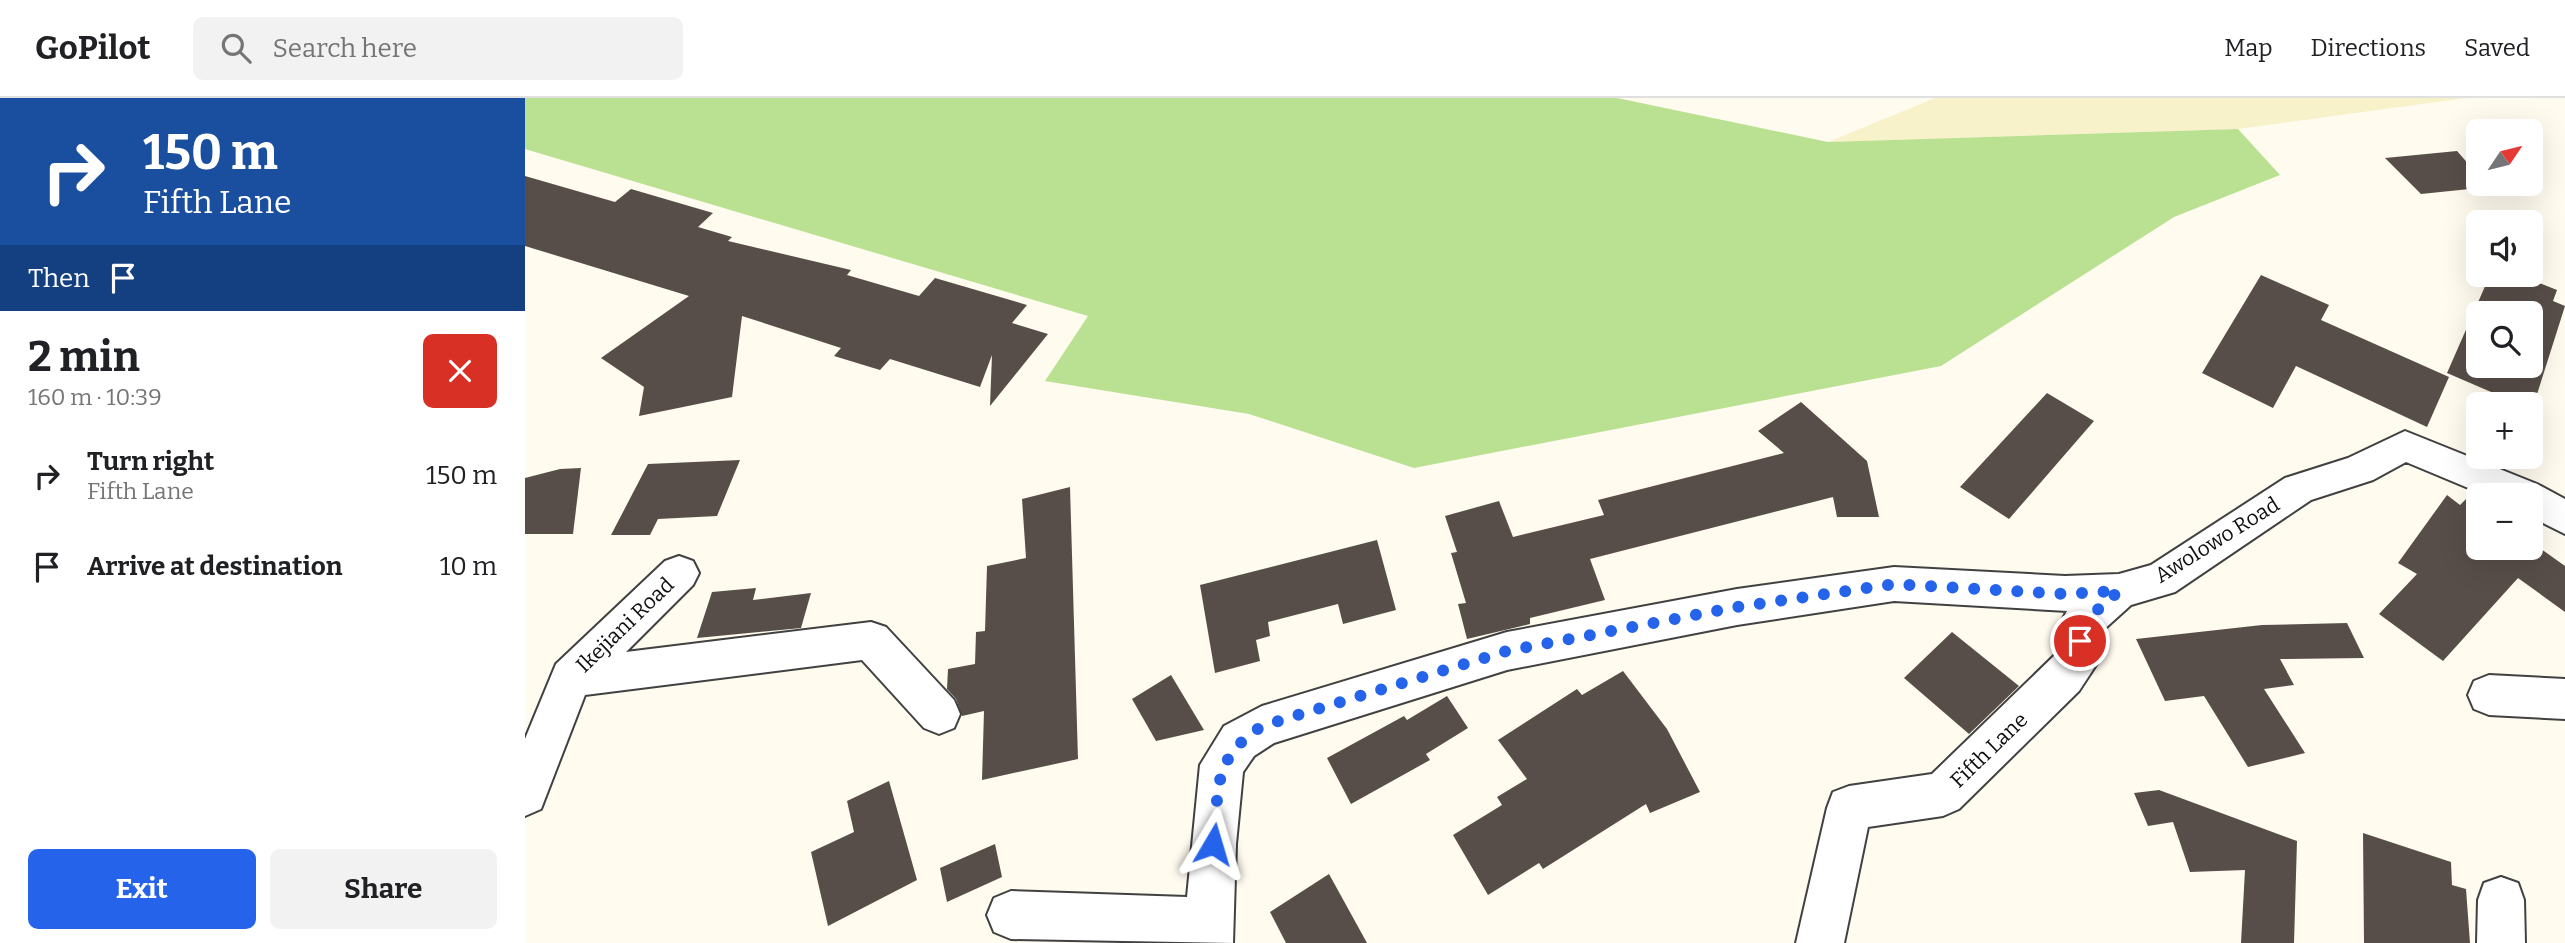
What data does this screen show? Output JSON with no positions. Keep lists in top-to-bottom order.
{
  "streets": {
    "street": ["Awolowo Road", "Ikejiani Road", "Fifth Lane"]
  },
  "crossings": [
    ["Awolowo Road", "Fifth Lane"]
  ],
  "north": "top right",
  "page": {
    "header": "GoPilot",
    "search": "Search here",
    "nav": ["Map", "Directions", "Saved"],
    "turn": ["150 m", "Fifth Lane"],
    "map_buttons": ["+", "−"],
    "then": "Then",
    "heading": ["2 min", "160 m · 10:39"],
    "list": [
      {
        "name": "Turn right",
        "note": "Fifth Lane",
        "value": "150 m"
      },
      {
        "name": "Arrive at destination",
        "value": "10 m"
      }
    ],
    "buttons": ["Exit", "Share"]
  }
}
